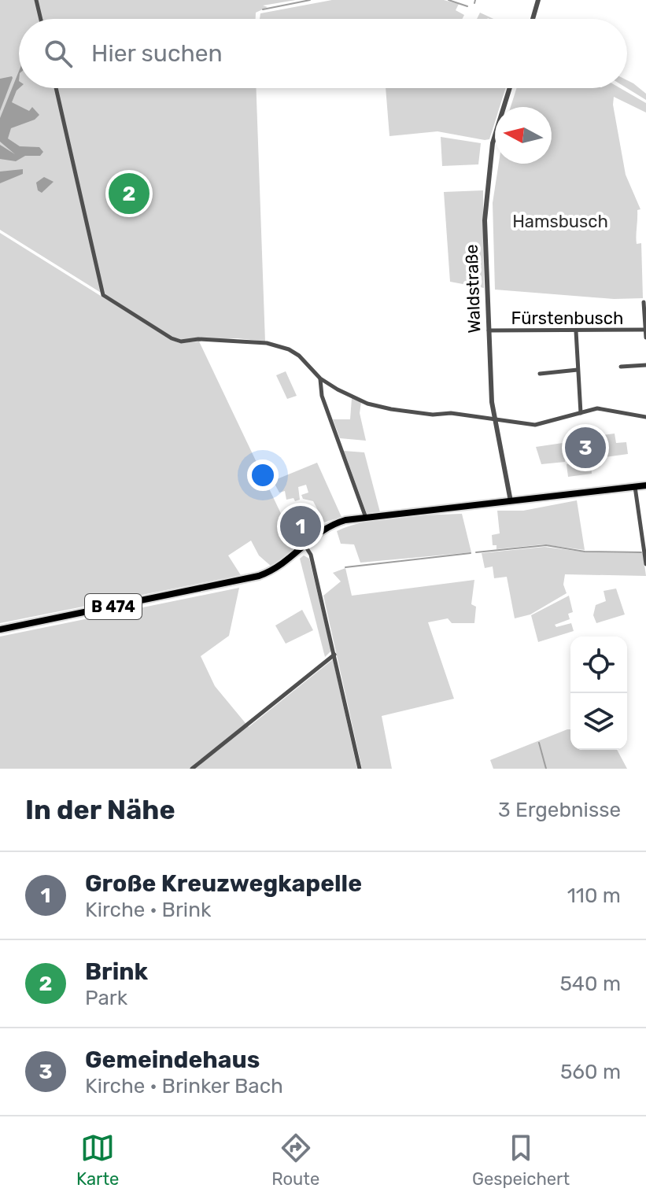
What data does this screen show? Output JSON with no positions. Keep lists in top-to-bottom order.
{
  "streets": {
    "main road": ["B 474"],
    "street": ["Waldstraße", "Fürstenbusch"]
  },
  "crossings": [
    ["Waldstraße", "Fürstenbusch"],
    ["Waldstraße", "B 474"]
  ],
  "parks": ["Hamsbusch"],
  "north": "left",
  "page": {
    "search": "Hier suchen",
    "pins": ["2", "3", "1"],
    "heading": ["In der Nähe", "3 Ergebnisse"],
    "list": [
      {
        "mark": "1",
        "name": "Große Kreuzwegkapelle",
        "note": "Kirche · Brink",
        "value": "110 m"
      },
      {
        "mark": "2",
        "name": "Brink",
        "note": "Park",
        "value": "540 m"
      },
      {
        "mark": "3",
        "name": "Gemeindehaus",
        "note": "Kirche · Brinker Bach",
        "value": "560 m"
      }
    ],
    "nav": ["Karte", "Route", "Gespeichert"]
  }
}
